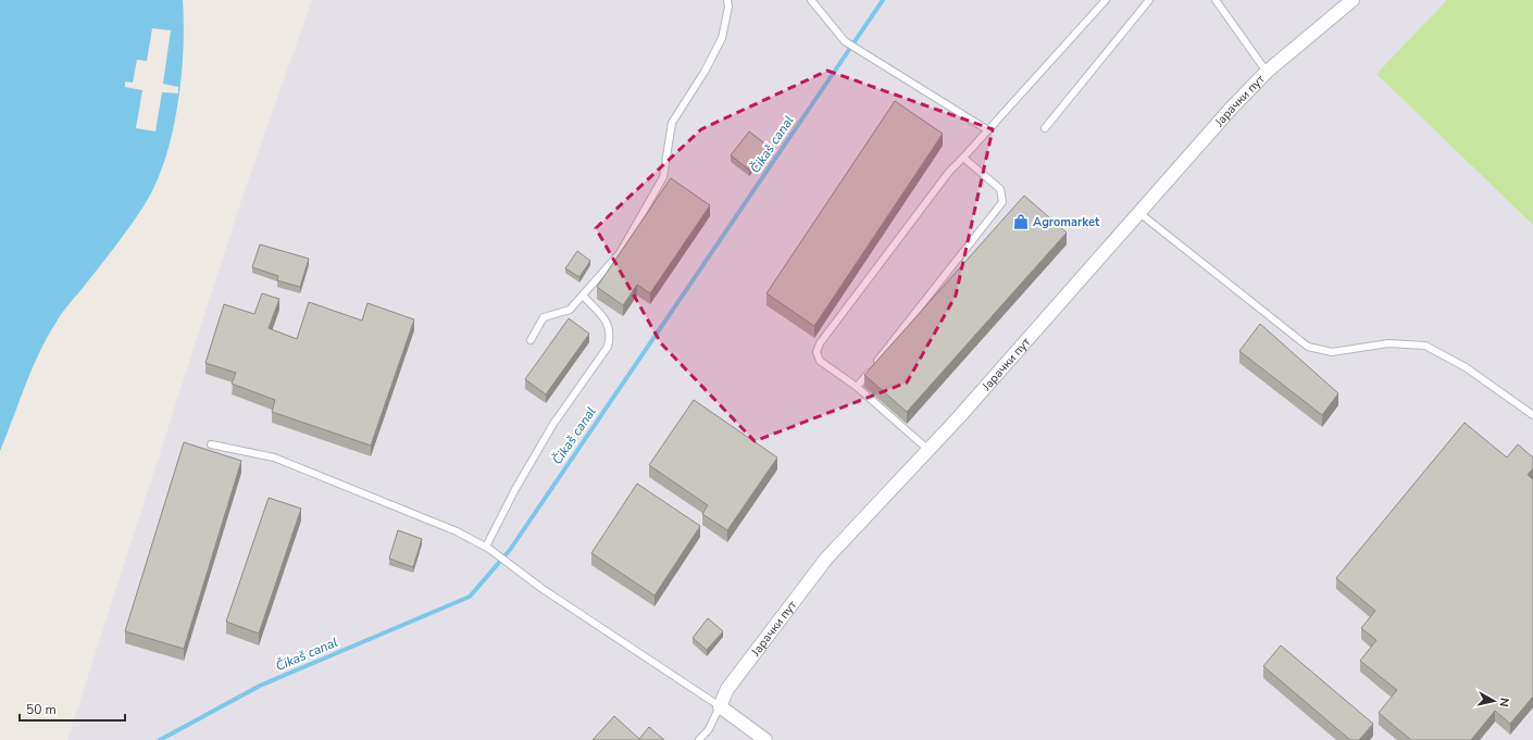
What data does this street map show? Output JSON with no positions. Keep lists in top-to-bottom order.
{
  "streets": {
    "street": ["Јарачки пут"]
  },
  "water": ["Čikaš canal"],
  "places": {
    "shop": ["Agromarket"]
  },
  "scale_bar": "50 m",
  "north": "right"
}
